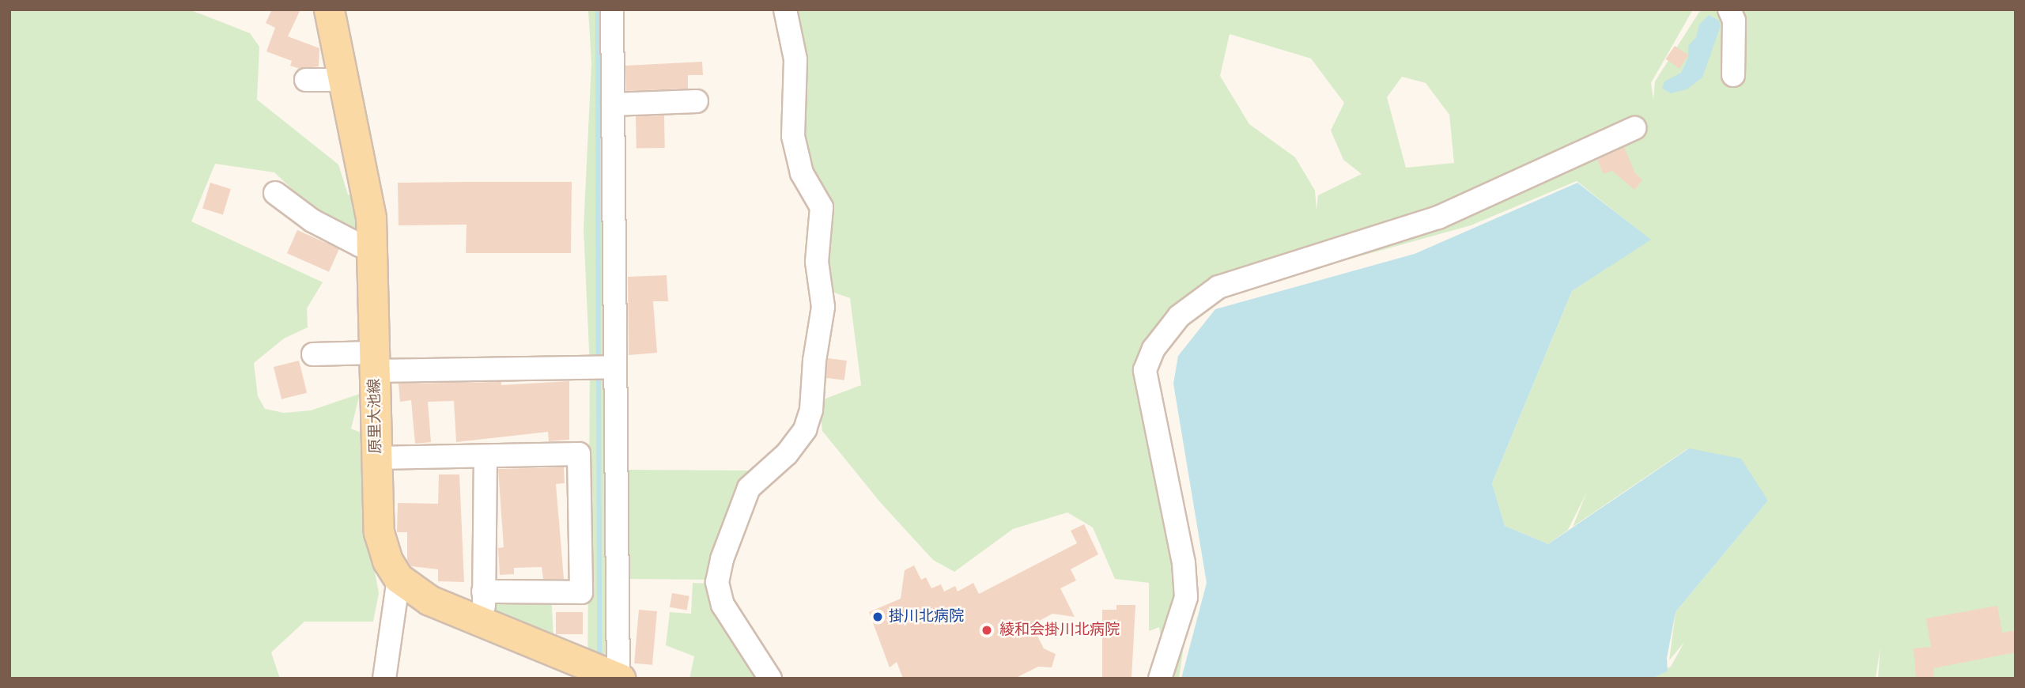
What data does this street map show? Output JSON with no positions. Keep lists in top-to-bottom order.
{
  "streets": {
    "main road": ["原里大池線"]
  },
  "places": ["掛川北病院", "綾和会掛川北病院"]
}
